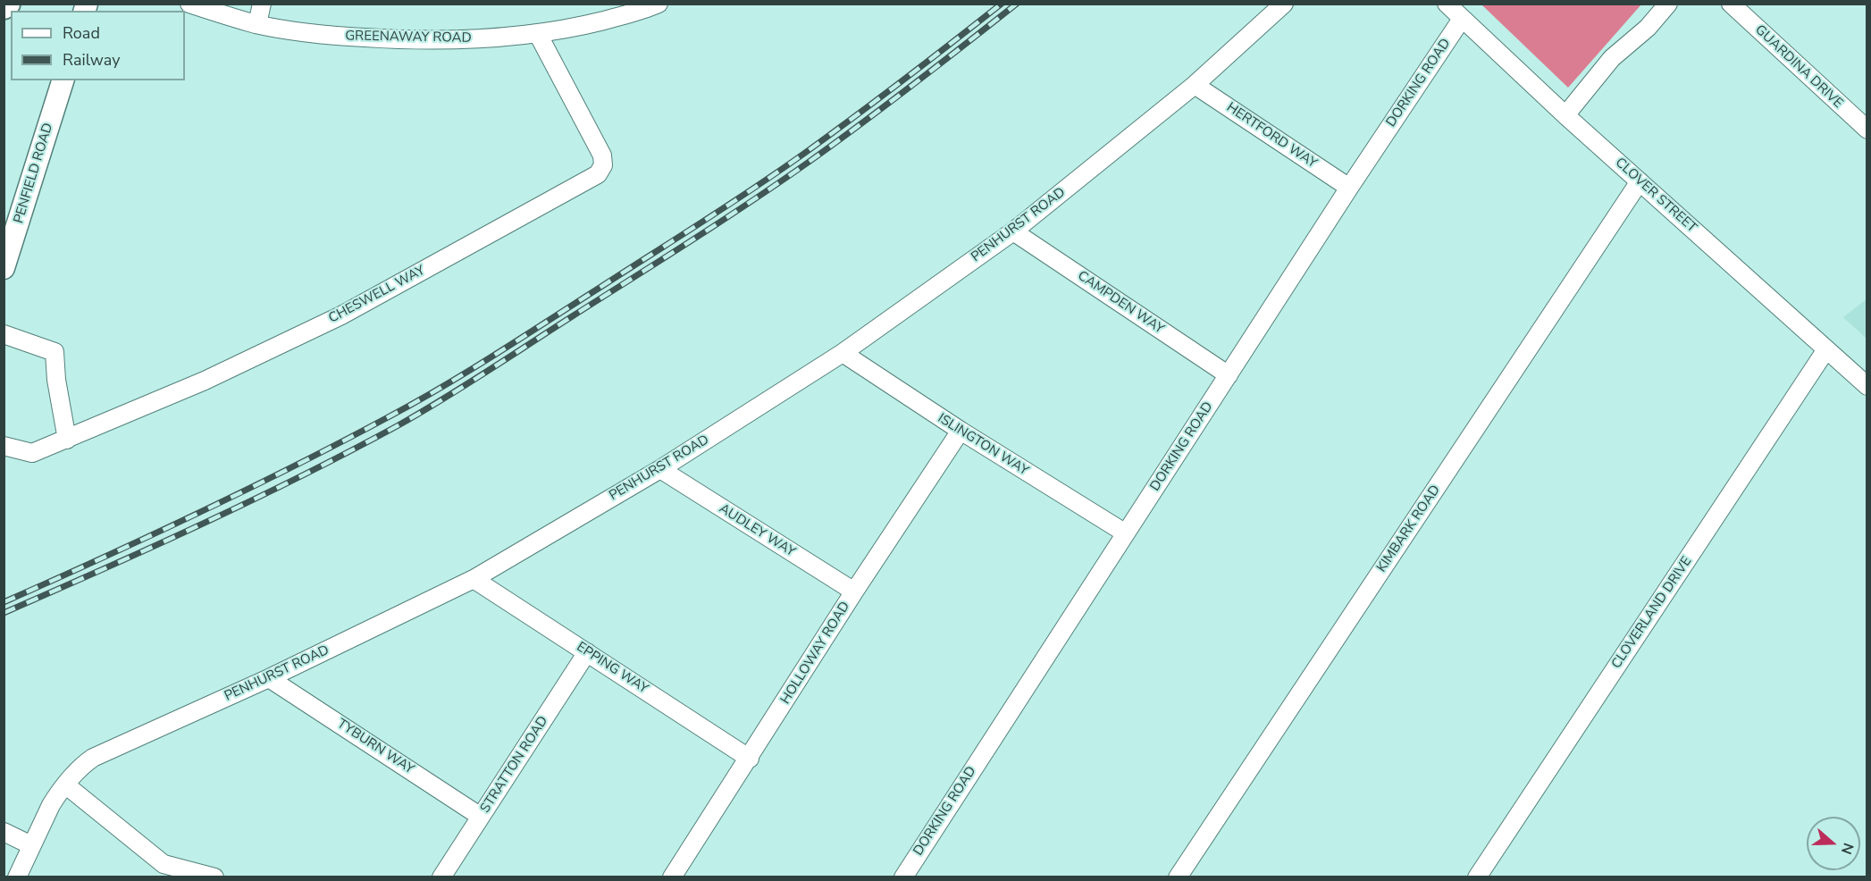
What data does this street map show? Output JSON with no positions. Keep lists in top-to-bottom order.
{
  "streets": {
    "main road": ["PENFIELD ROAD"],
    "street": [
      "GREENAWAY ROAD",
      "GUARDINA DRIVE",
      "DORKING ROAD",
      "HERTFORD WAY",
      "CLOVER STREET",
      "PENHURST ROAD",
      "CHESWELL WAY",
      "CAMPDEN WAY",
      "ISLINGTON WAY",
      "KIMBARK ROAD",
      "AUDLEY WAY",
      "CLOVERLAND DRIVE",
      "HOLLOWAY ROAD",
      "EPPING WAY",
      "TYBURN WAY",
      "STRATTON ROAD"
    ]
  },
  "crossings": [
    ["GREENAWAY ROAD", "CHESWELL WAY"],
    ["DORKING ROAD", "HERTFORD WAY"],
    ["DORKING ROAD", "CLOVER STREET"],
    ["DORKING ROAD", "CAMPDEN WAY"],
    ["DORKING ROAD", "ISLINGTON WAY"],
    ["HERTFORD WAY", "PENHURST ROAD"],
    ["CLOVER STREET", "KIMBARK ROAD"],
    ["CLOVER STREET", "CLOVERLAND DRIVE"],
    ["PENHURST ROAD", "CAMPDEN WAY"],
    ["PENHURST ROAD", "ISLINGTON WAY"],
    ["PENHURST ROAD", "AUDLEY WAY"],
    ["PENHURST ROAD", "EPPING WAY"],
    ["PENHURST ROAD", "TYBURN WAY"],
    ["ISLINGTON WAY", "HOLLOWAY ROAD"],
    ["AUDLEY WAY", "HOLLOWAY ROAD"],
    ["HOLLOWAY ROAD", "EPPING WAY"],
    ["EPPING WAY", "STRATTON ROAD"],
    ["TYBURN WAY", "STRATTON ROAD"]
  ],
  "legend": ["Road", "Railway"],
  "north": "right"
}
